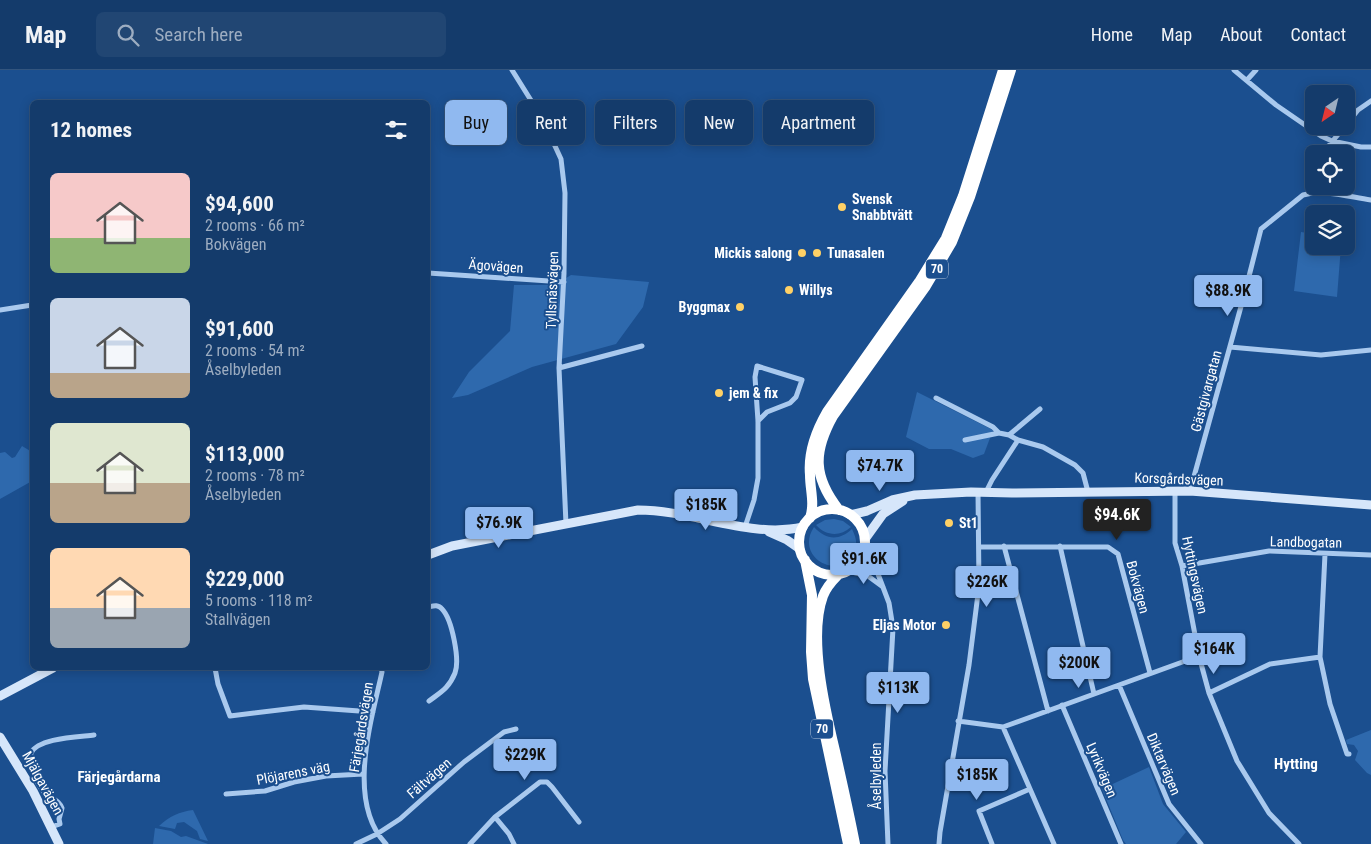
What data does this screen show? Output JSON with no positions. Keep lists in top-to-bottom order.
{
  "streets": {
    "highway": ["70"],
    "street": [
      "Ägovägen",
      "Tyllsnäsvägen",
      "Gästgivargatan",
      "Korsgårdsvägen",
      "Landbogatan",
      "Hyttingsvägen",
      "Bokvägen",
      "Färjegårdsvägen",
      "Diktarvägen",
      "Lyrikvägen",
      "Plöjarens väg",
      "Åselbyleden",
      "Fältvägen",
      "Mjälgavägen"
    ]
  },
  "crossings": [
    ["Ägovägen", "Tyllsnäsvägen"],
    ["70", "Korsgårdsvägen"],
    ["70", "Åselbyleden"],
    ["Gästgivargatan", "Korsgårdsvägen"],
    ["Korsgårdsvägen", "Hyttingsvägen"],
    ["Korsgårdsvägen", "Åselbyleden"],
    ["Landbogatan", "Hyttingsvägen"],
    ["Färjegårdsvägen", "Plöjarens väg"],
    ["Färjegårdsvägen", "Fältvägen"]
  ],
  "districts": ["Hytting", "Färjegårdarna"],
  "places": [
    "Svensk Snabbtvätt",
    "Mickis salong",
    "Tunasalen",
    "Willys",
    "Byggmax",
    "jem & fix",
    "St1",
    "Eljas Motor"
  ],
  "north": "bottom left",
  "page": {
    "header": "Map",
    "search": "Search here",
    "nav": [
      "Home",
      "Map",
      "About",
      "Contact"
    ],
    "chip": [
      "Buy",
      "Rent",
      "Filters",
      "New",
      "Apartment"
    ],
    "heading": "12 homes",
    "list": [
      {
        "name": "$94,600",
        "note": "2 rooms · 66 m² · Bokvägen"
      },
      {
        "name": "$91,600",
        "note": "2 rooms · 54 m² · Åselbyleden"
      },
      {
        "name": "$113,000",
        "note": "2 rooms · 78 m² · Åselbyleden"
      },
      {
        "name": "$229,000",
        "note": "5 rooms · 118 m² · Stallvägen"
      }
    ],
    "price": [
      "$88.9K",
      "$74.7K",
      "$185K",
      "$94.6K",
      "$76.9K",
      "$91.6K",
      "$226K",
      "$164K",
      "$200K",
      "$113K",
      "$229K",
      "$185K"
    ]
  }
}
